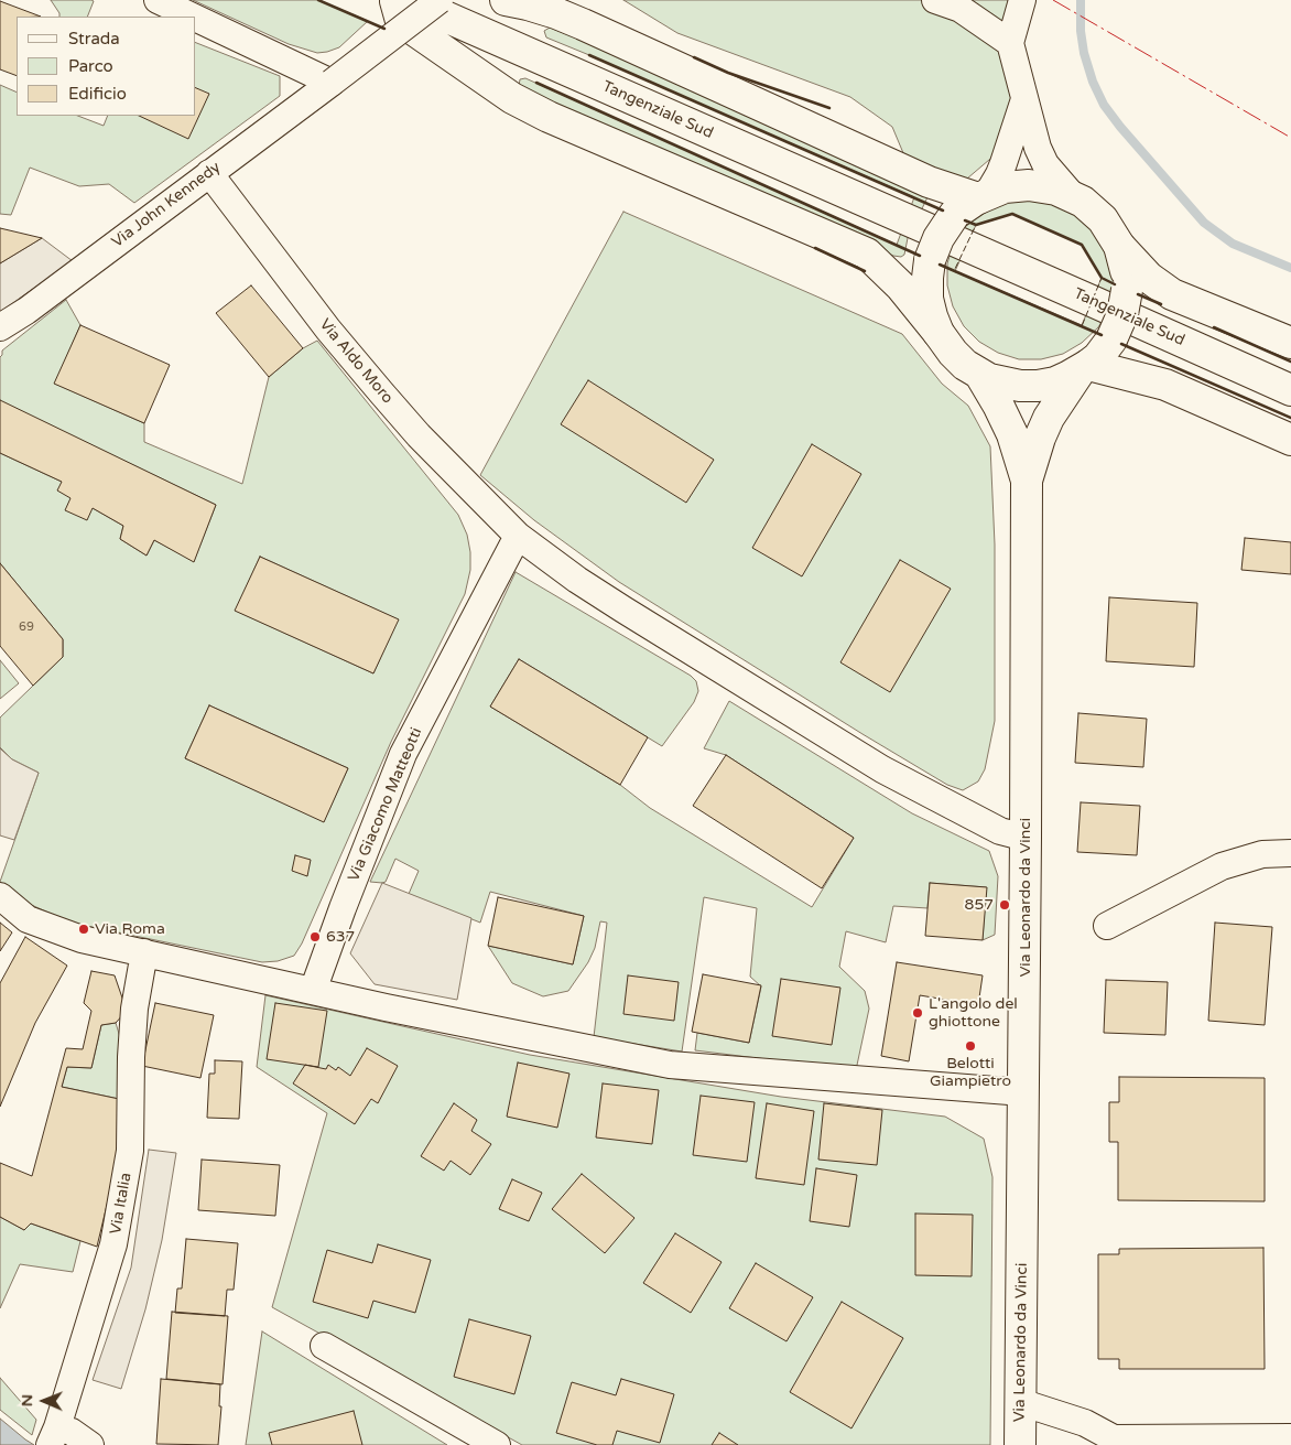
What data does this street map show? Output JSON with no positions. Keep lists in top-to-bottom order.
{
  "streets": {
    "main road": ["Tangenziale Sud", "Via Leonardo da Vinci"],
    "street": [
      "Via John Kennedy",
      "Via Aldo Moro",
      "Via Giacomo Matteotti",
      "Via Italia"
    ]
  },
  "crossings": [
    ["Via John Kennedy", "Via Aldo Moro"],
    ["Via Aldo Moro", "Via Giacomo Matteotti"],
    ["Via Aldo Moro", "Via Leonardo da Vinci"]
  ],
  "places": [
    "857",
    "Via Roma",
    "637",
    "L'angolo del ghiottone",
    "Belotti Giampietro"
  ],
  "house_numbers": ["69"],
  "legend": ["Strada", "Parco", "Edificio"],
  "north": "left"
}
